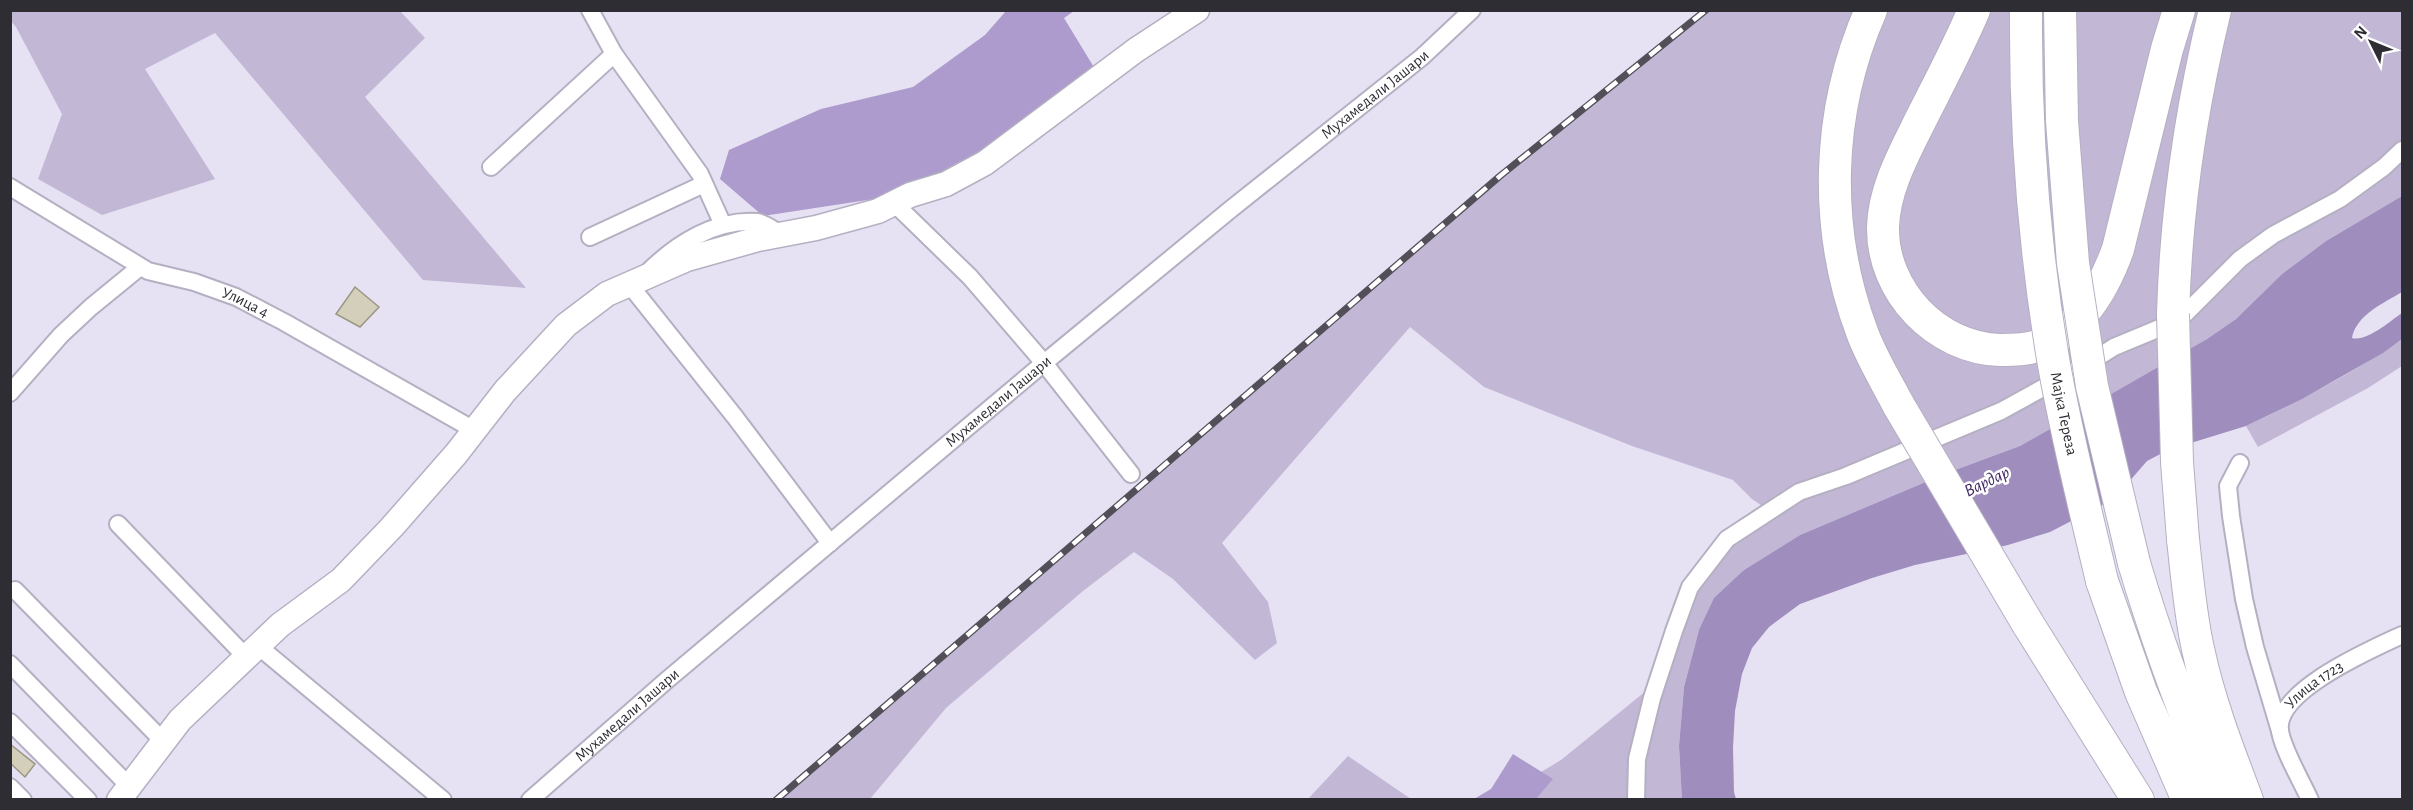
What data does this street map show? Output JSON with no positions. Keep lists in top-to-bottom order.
{
  "streets": {
    "highway": ["Мајка Тереза"],
    "street": ["Мухамедали Јашари", "Улица 4", "Улица 1723"]
  },
  "water": ["Вардар"],
  "north": "top left"
}
